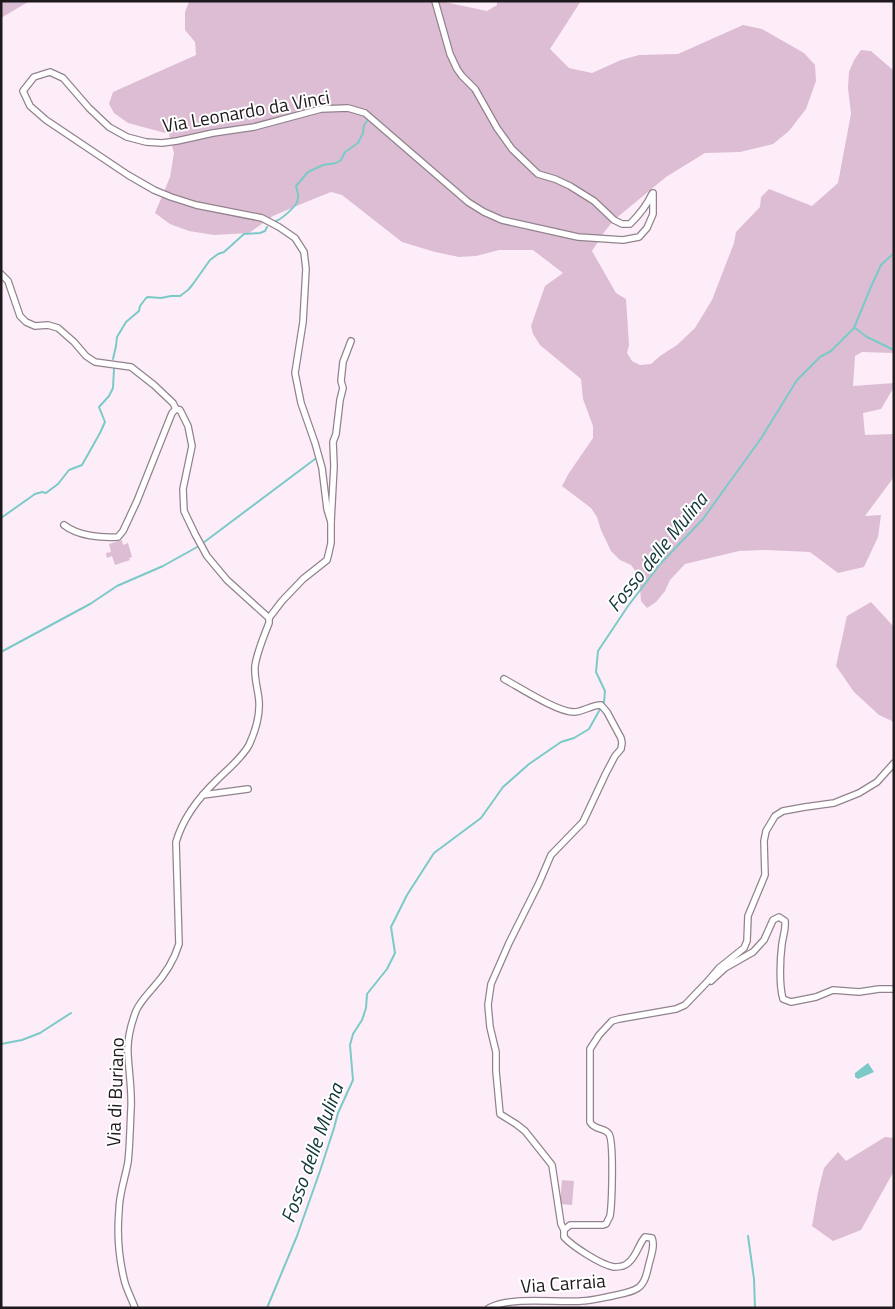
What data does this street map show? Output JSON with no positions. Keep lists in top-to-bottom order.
{
  "streets": {
    "street": ["Via Leonardo da Vinci", "Via di Buriano", "Via Carraia"]
  },
  "crossings": [
    ["Via Leonardo da Vinci", "Via di Buriano"]
  ],
  "water": ["Fosso delle Mulina"]
}
